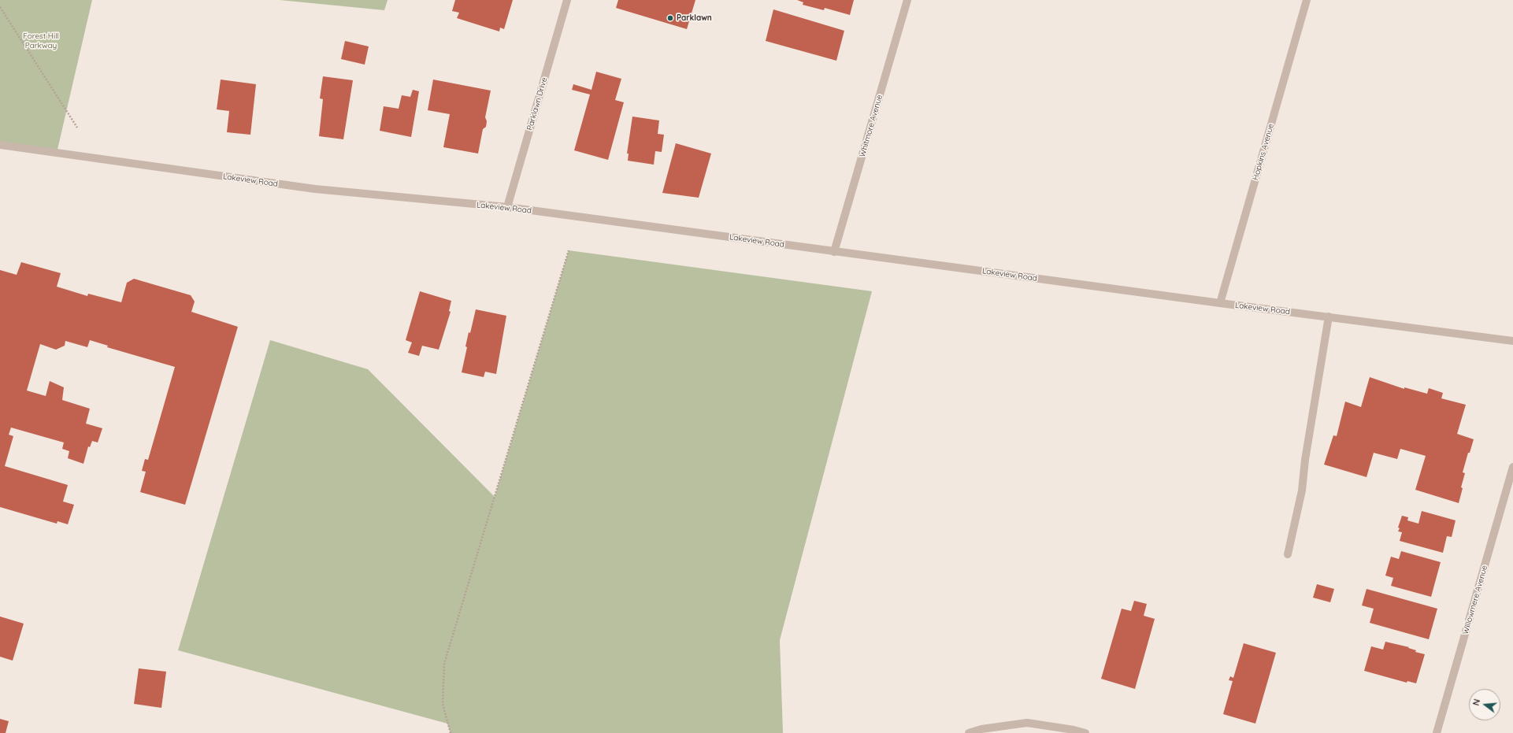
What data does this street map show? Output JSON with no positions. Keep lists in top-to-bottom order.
{
  "streets": {
    "street": [
      "Parklawn Drive",
      "Whitmore Avenue",
      "Hopkins Avenue",
      "Lakeview Road",
      "Willowmere Avenue"
    ]
  },
  "crossings": [
    ["Parklawn Drive", "Lakeview Road"],
    ["Whitmore Avenue", "Lakeview Road"],
    ["Hopkins Avenue", "Lakeview Road"]
  ],
  "parks": ["Forest Hill Parkway"],
  "places": ["Parklawn"],
  "north": "left"
}
